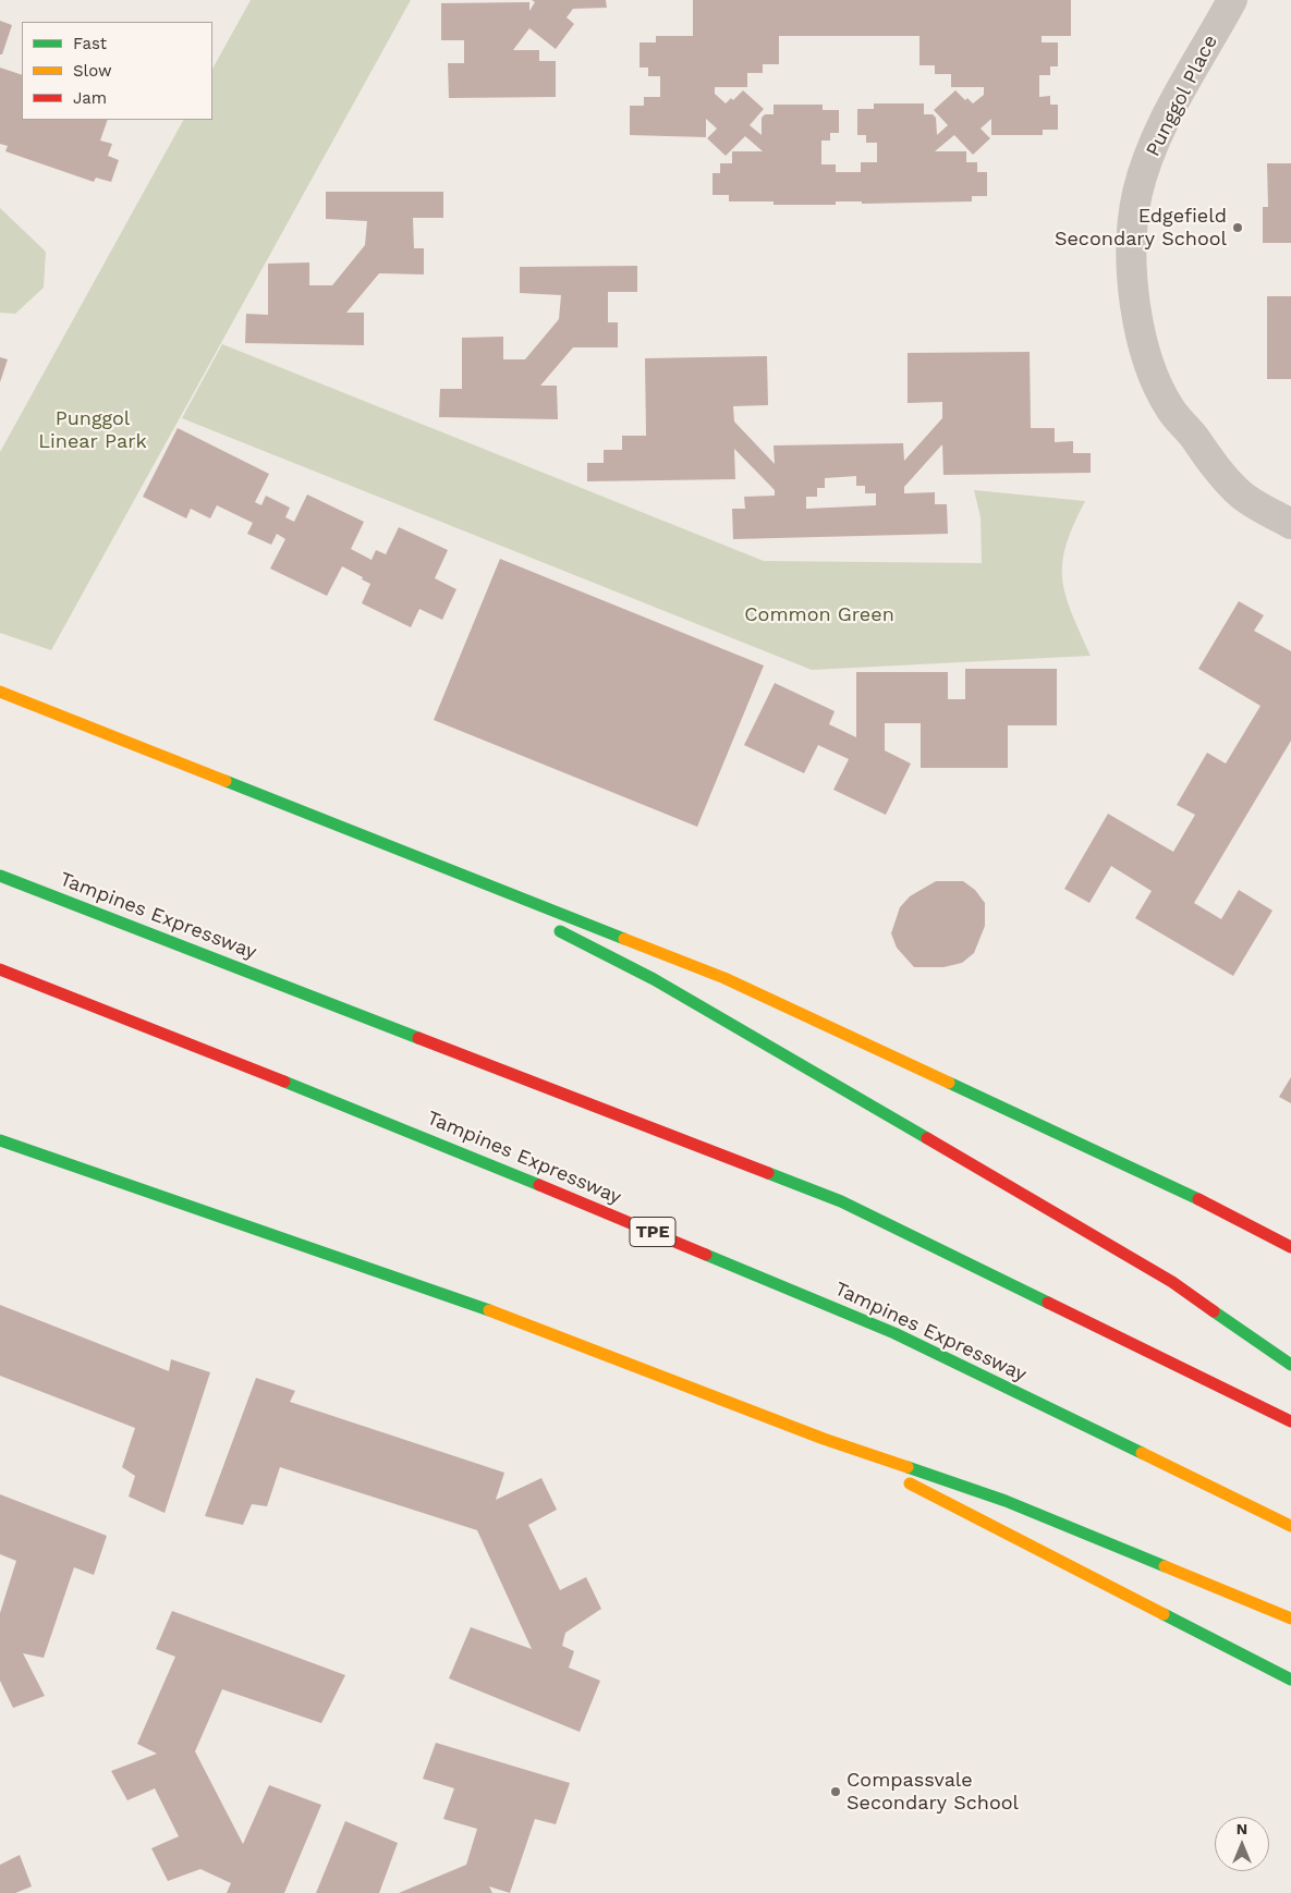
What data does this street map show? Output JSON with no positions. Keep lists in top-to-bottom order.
{
  "streets": {
    "highway": ["Tampines Expressway", "TPE"],
    "street": ["Punggol Place"]
  },
  "parks": ["Punggol Linear Park", "Common Green"],
  "places": ["Edgefield Secondary School", "Compassvale Secondary School"],
  "legend": ["Fast", "Slow", "Jam"],
  "north": "top"
}
